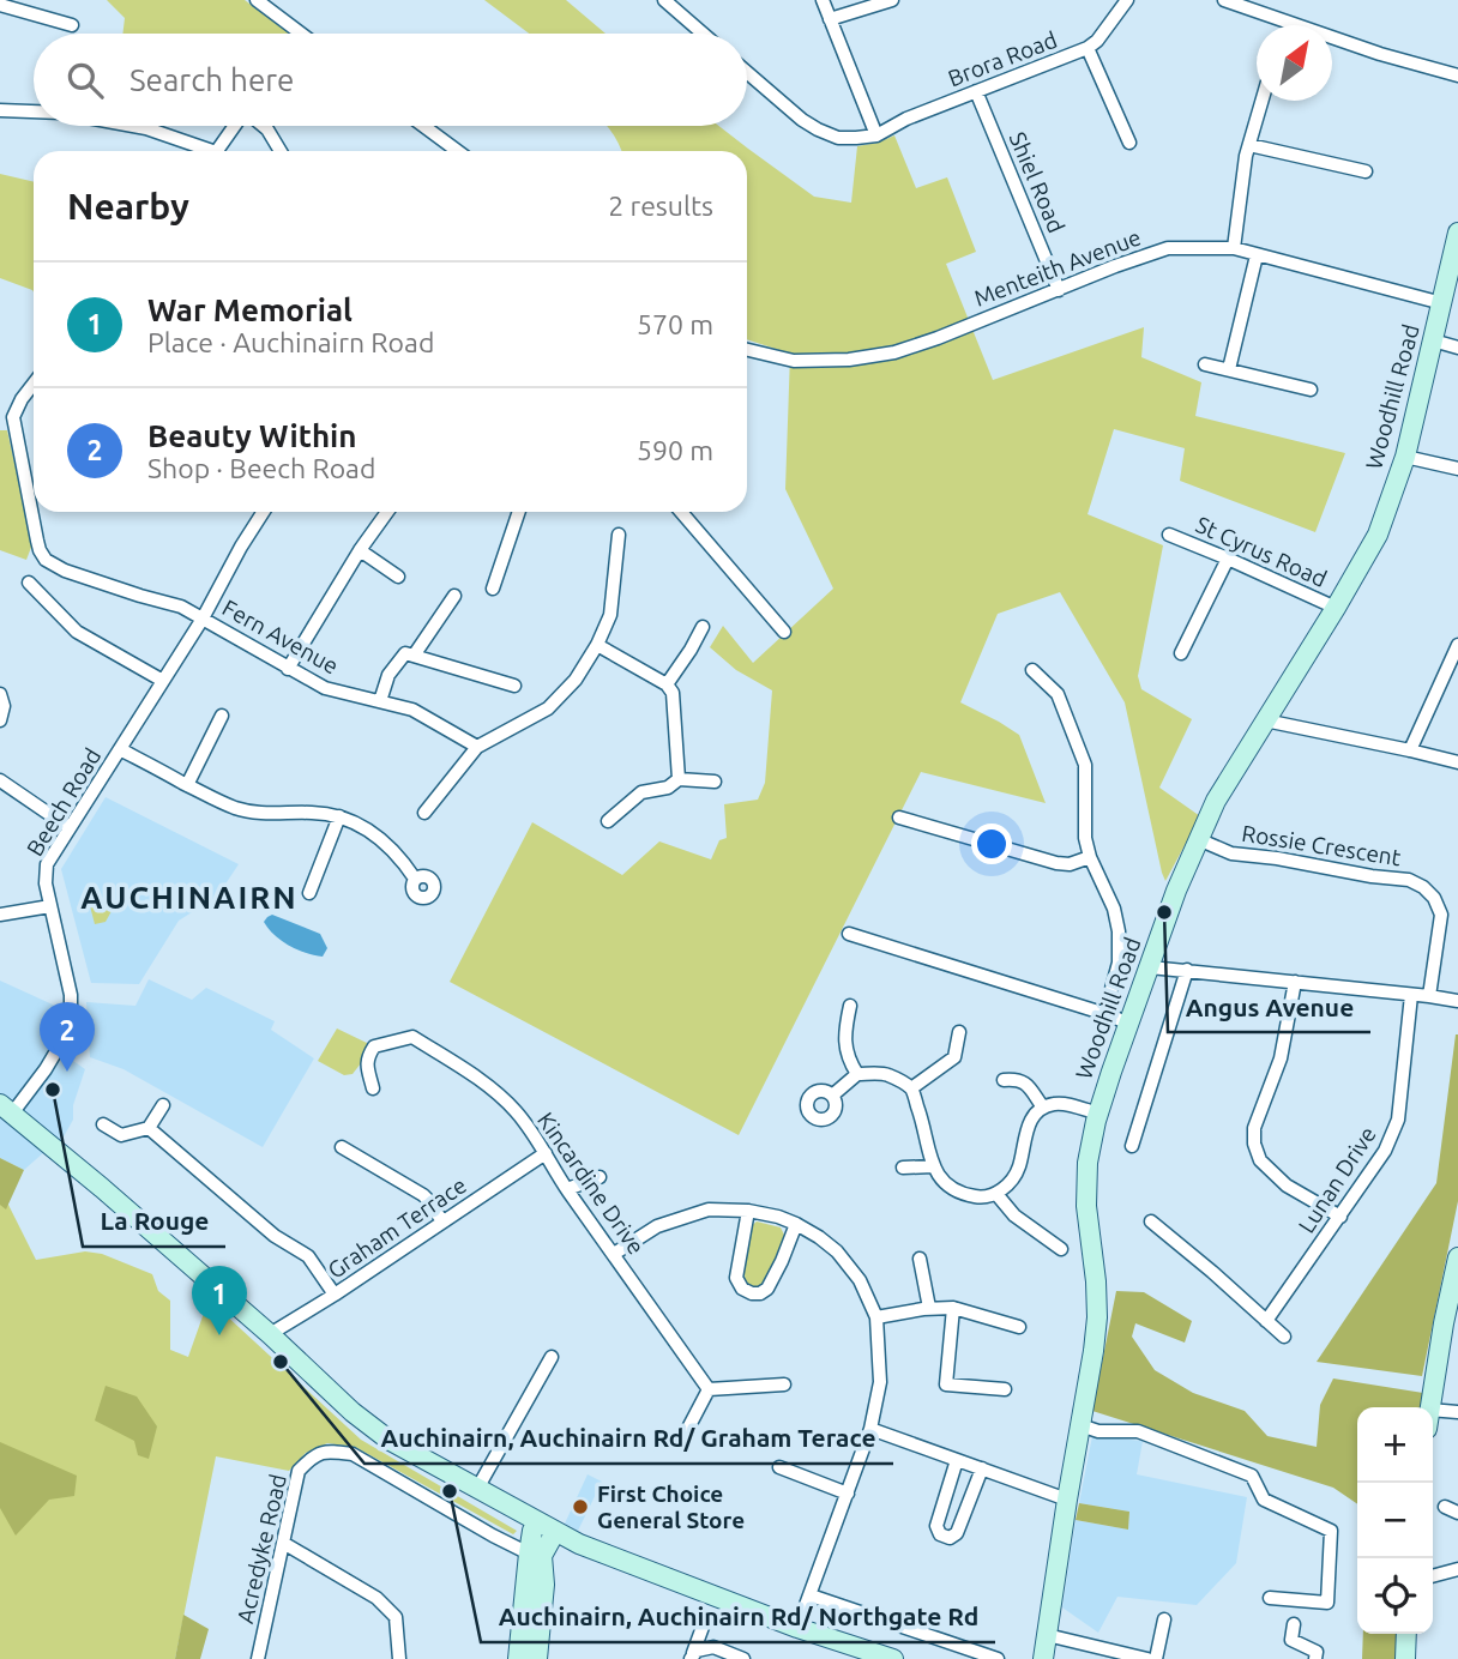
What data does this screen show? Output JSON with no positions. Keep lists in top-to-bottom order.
{
  "streets": {
    "street": [
      "Brora Road",
      "Shiel Road",
      "Menteith Avenue",
      "Woodhill Road",
      "St Cyrus Road",
      "Fern Avenue",
      "Beech Road",
      "Rossie Crescent",
      "Lunan Drive",
      "Kincardine Drive",
      "Graham Terrace",
      "Acredyke Road"
    ]
  },
  "crossings": [
    ["Brora Road", "Shiel Road"],
    ["Shiel Road", "Menteith Avenue"],
    ["Menteith Avenue", "Woodhill Road"],
    ["Woodhill Road", "St Cyrus Road"],
    ["Woodhill Road", "Rossie Crescent"],
    ["Fern Avenue", "Beech Road"],
    ["Kincardine Drive", "Graham Terrace"]
  ],
  "districts": ["AUCHINAIRN"],
  "places": [
    "Angus Avenue",
    "La Rouge",
    "Auchinairn, Auchinairn Rd/ Graham Terace",
    "Auchinairn, Auchinairn Rd/ Northgate Rd",
    "First Choice General Store"
  ],
  "north": "top right",
  "page": {
    "search": "Search here",
    "heading": ["Nearby", "2 results"],
    "list": [
      {
        "mark": "1",
        "name": "War Memorial",
        "note": "Place · Auchinairn Road",
        "value": "570 m"
      },
      {
        "mark": "2",
        "name": "Beauty Within",
        "note": "Shop · Beech Road",
        "value": "590 m"
      }
    ],
    "pins": ["2", "1"],
    "map_buttons": ["+", "−"]
  }
}
